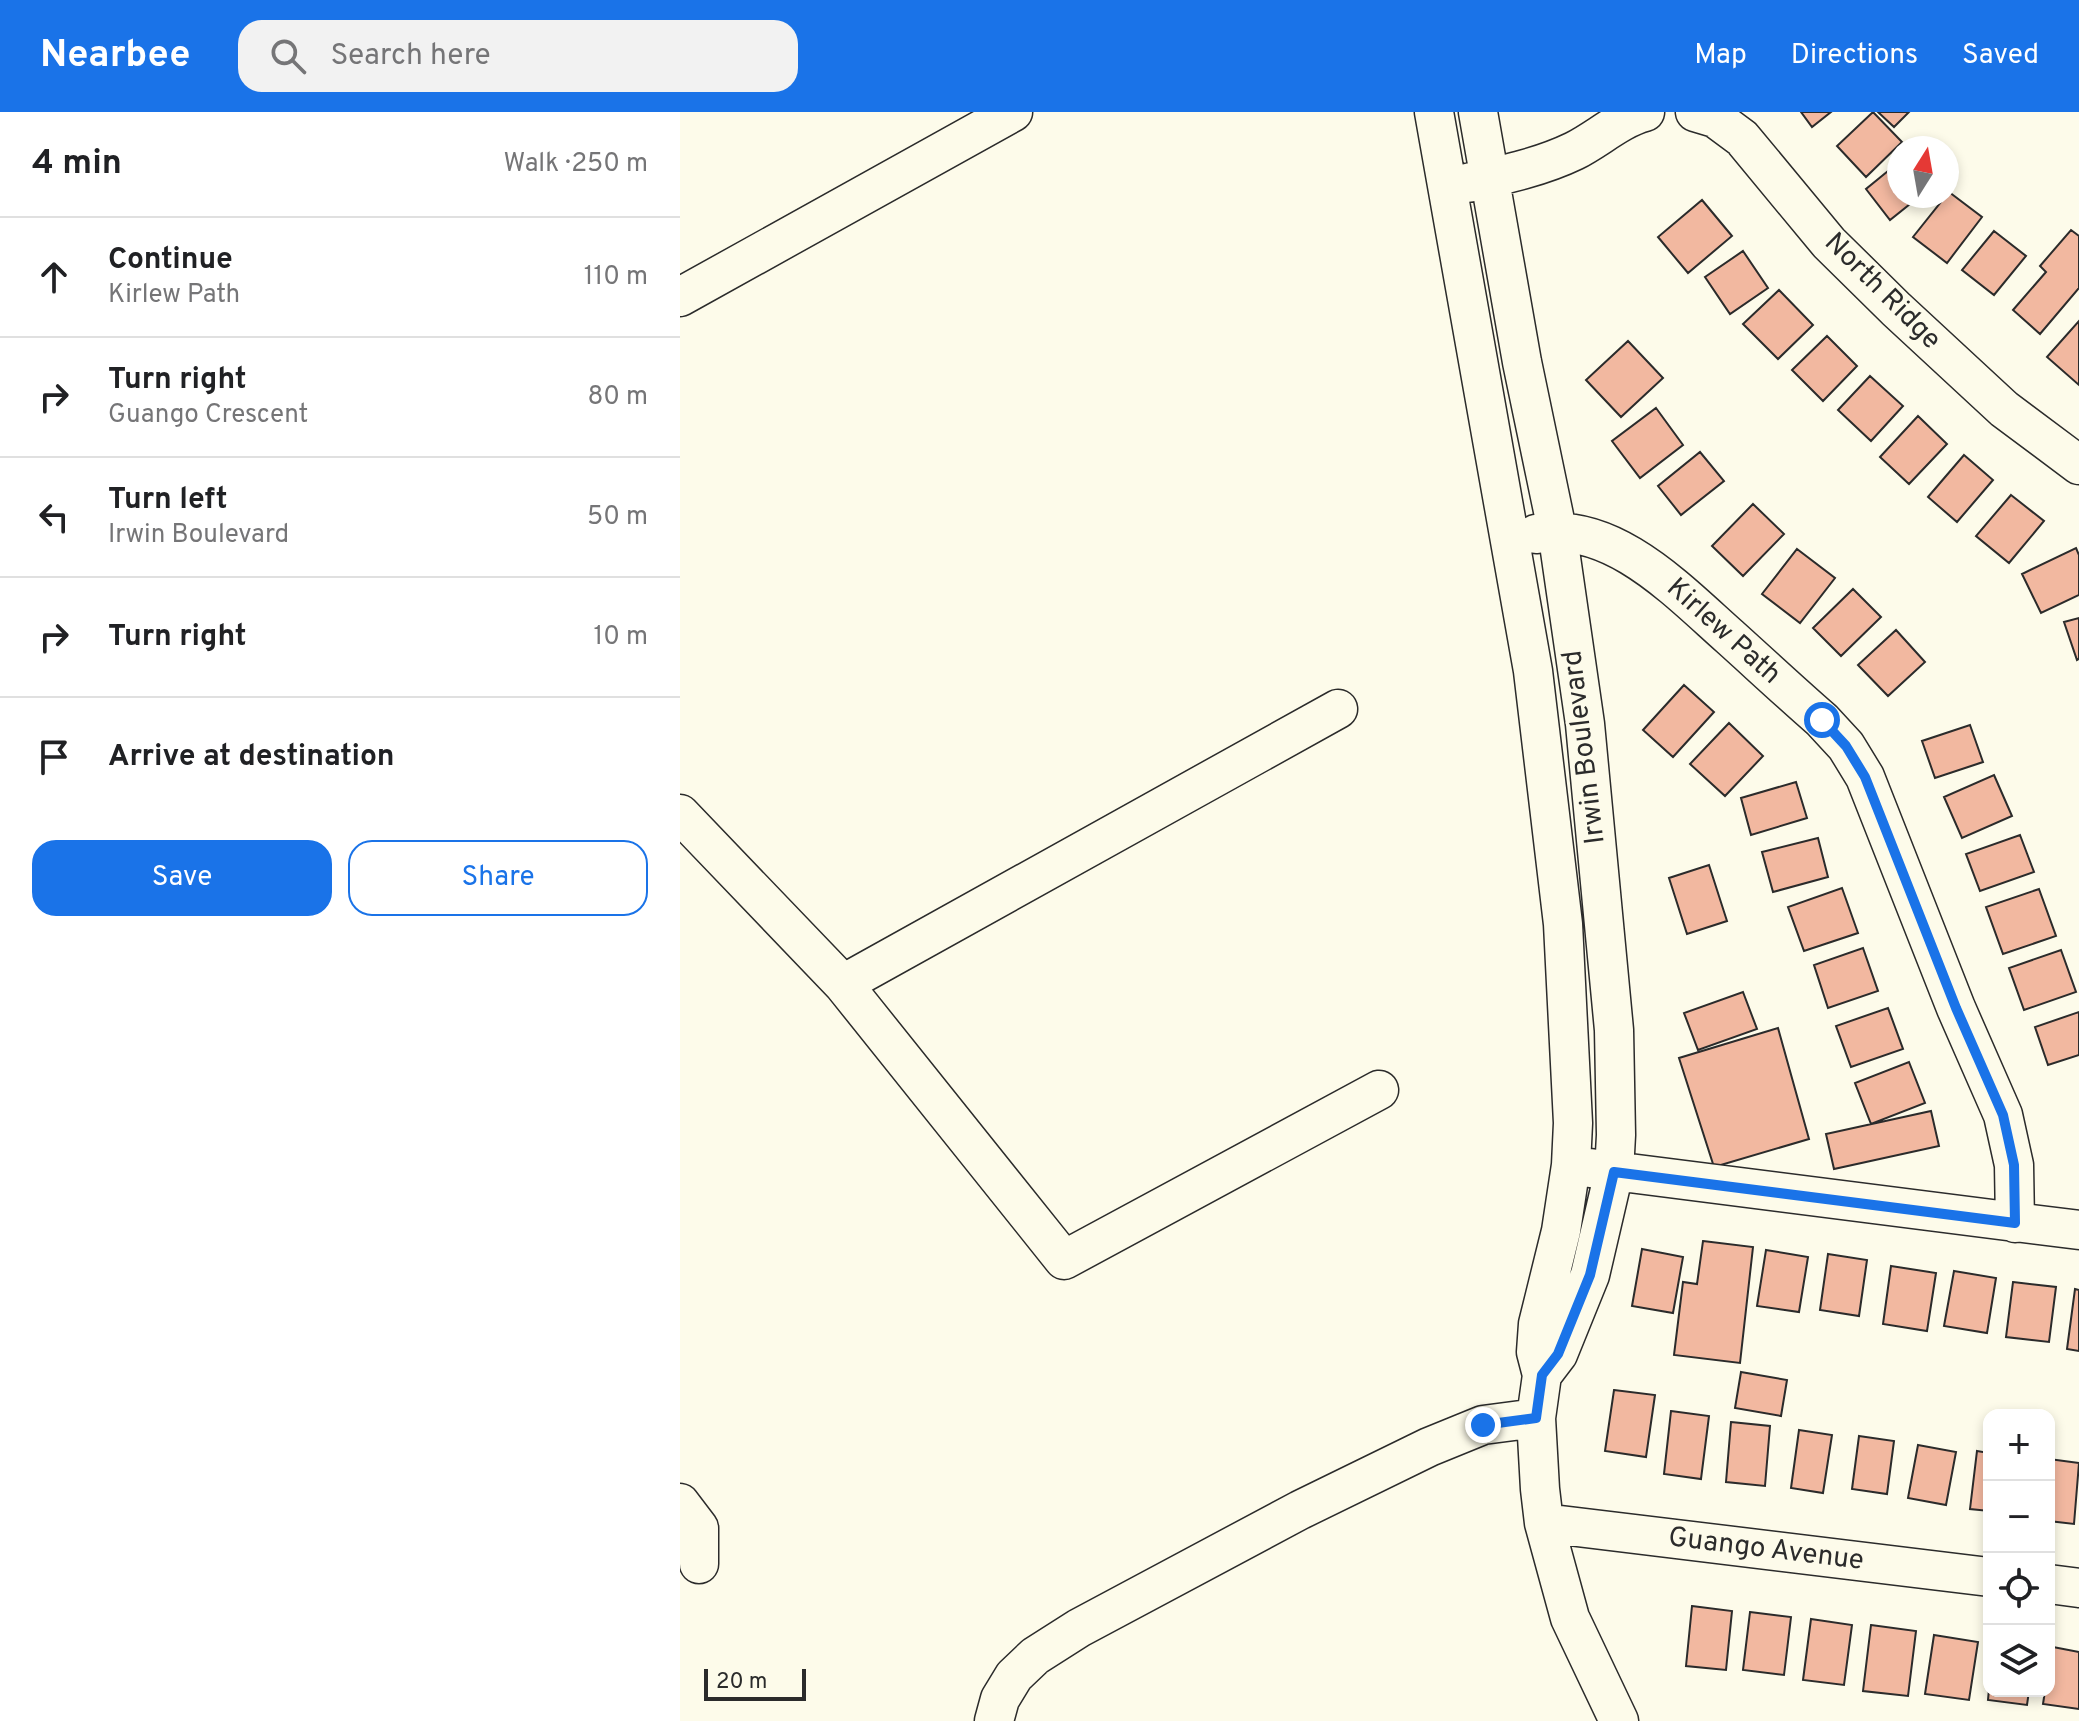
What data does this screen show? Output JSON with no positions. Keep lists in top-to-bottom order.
{
  "streets": {
    "street": [
      "North Ridge",
      "Kirlew Path",
      "Irwin Boulevard",
      "Guango Avenue"
    ]
  },
  "crossings": [
    ["Kirlew Path", "Irwin Boulevard"],
    ["Irwin Boulevard", "Guango Avenue"]
  ],
  "scale_bar": "20 m",
  "north": "top",
  "page": {
    "header": "Nearbee",
    "search": "Search here",
    "nav": ["Map", "Directions", "Saved"],
    "heading": ["4 min", "Walk · 250 m"],
    "list": [
      ["Continue", "Kirlew Path", "110 m"],
      ["Turn right", "Guango Crescent", "80 m"],
      ["Turn left", "Irwin Boulevard", "50 m"],
      ["Turn right", "10 m"],
      "Arrive at destination"
    ],
    "buttons": ["Save", "Share"],
    "map_buttons": ["+", "−"],
    "scale": "20 m"
  }
}
